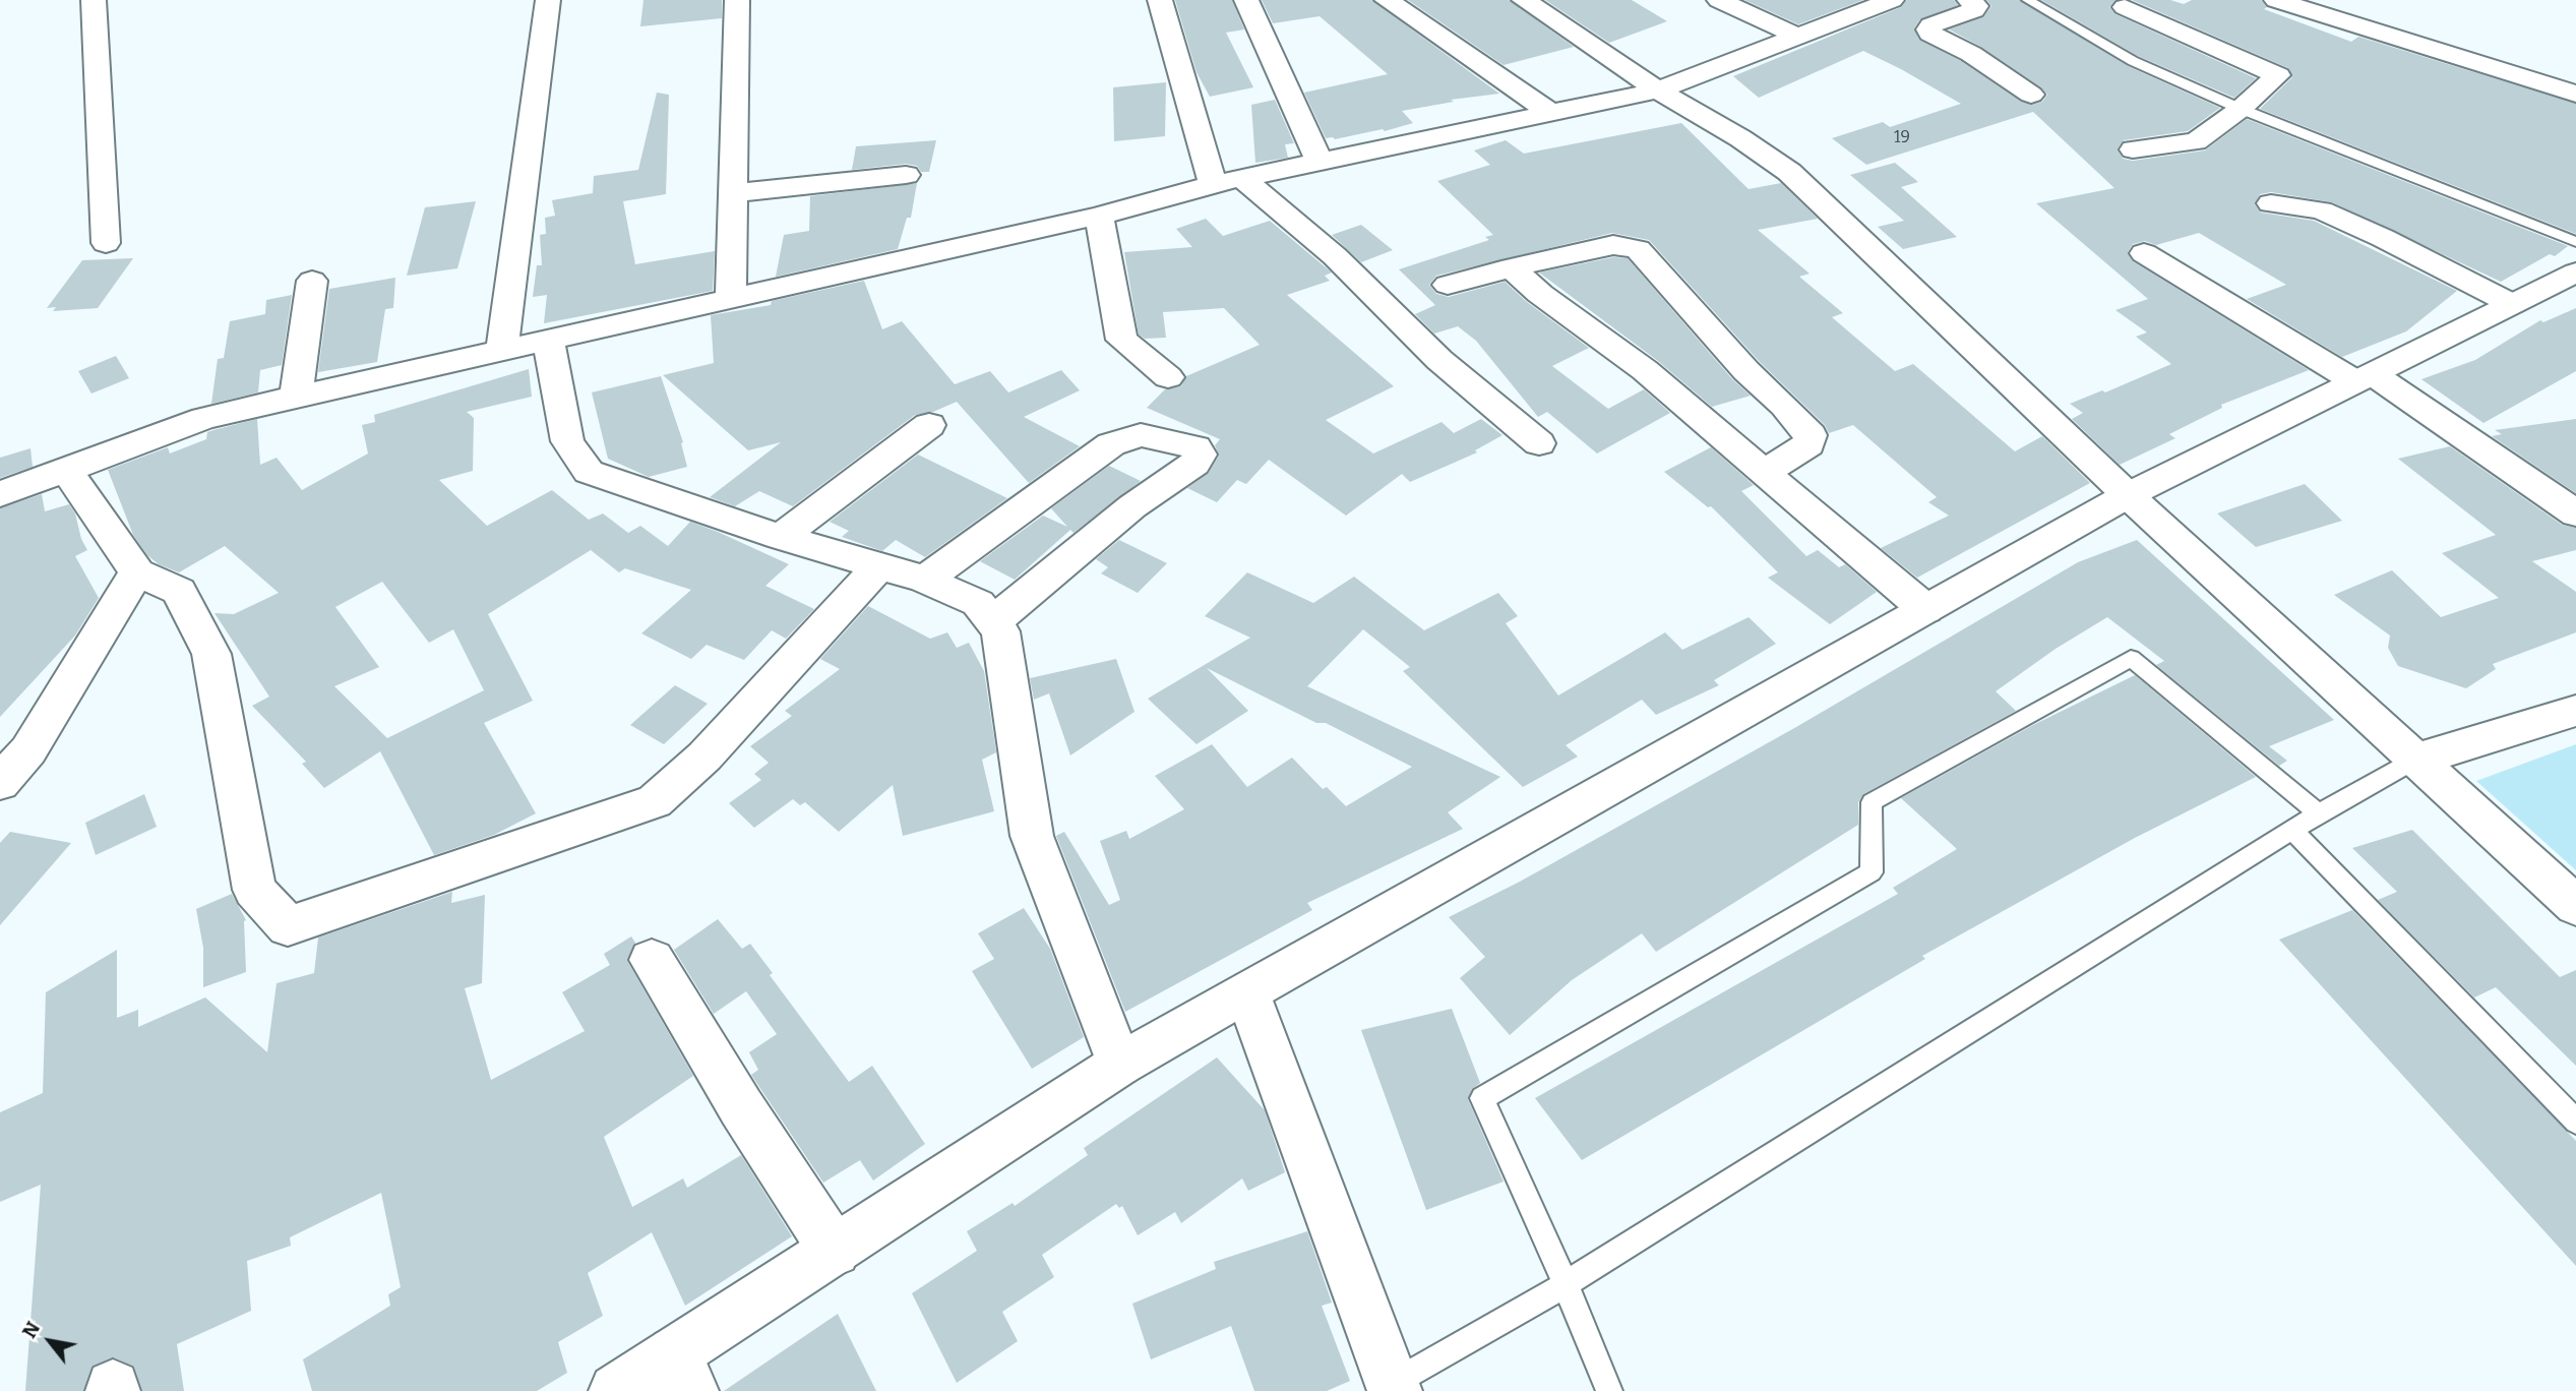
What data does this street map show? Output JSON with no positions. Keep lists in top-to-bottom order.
{
  "house_numbers": ["19"],
  "north": "top left"
}
